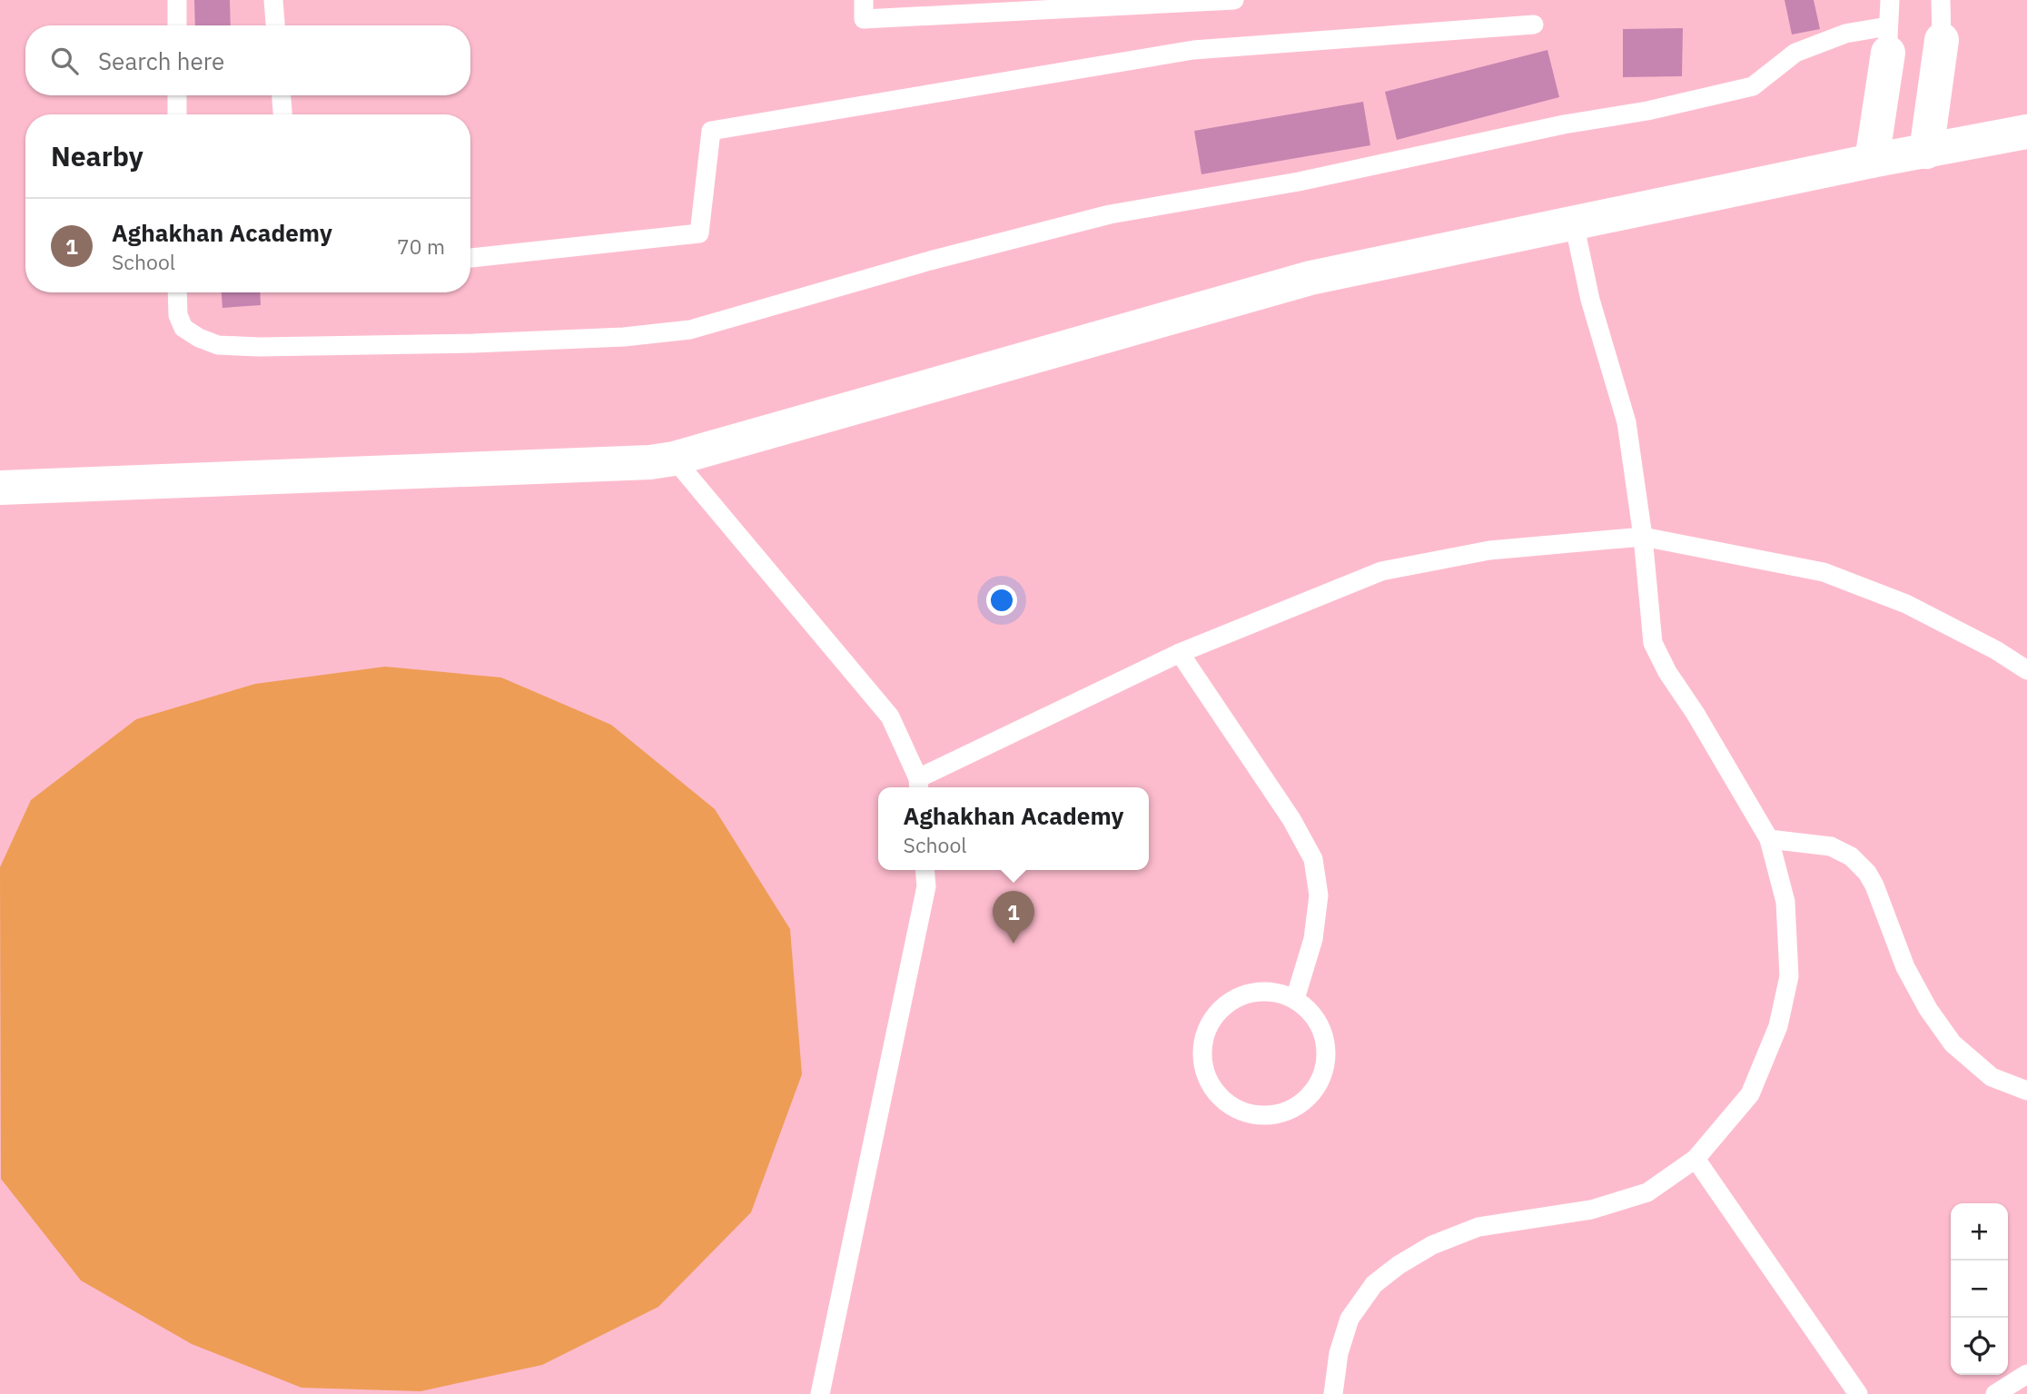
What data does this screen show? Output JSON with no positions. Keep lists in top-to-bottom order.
{
  "page": {
    "search": "Search here",
    "heading": "Nearby",
    "list": [
      {
        "mark": "1",
        "name": "Aghakhan Academy",
        "note": "School",
        "value": "70 m"
      }
    ],
    "popup": ["Aghakhan Academy", "School"],
    "pins": "1",
    "map_buttons": ["+", "−"]
  }
}
